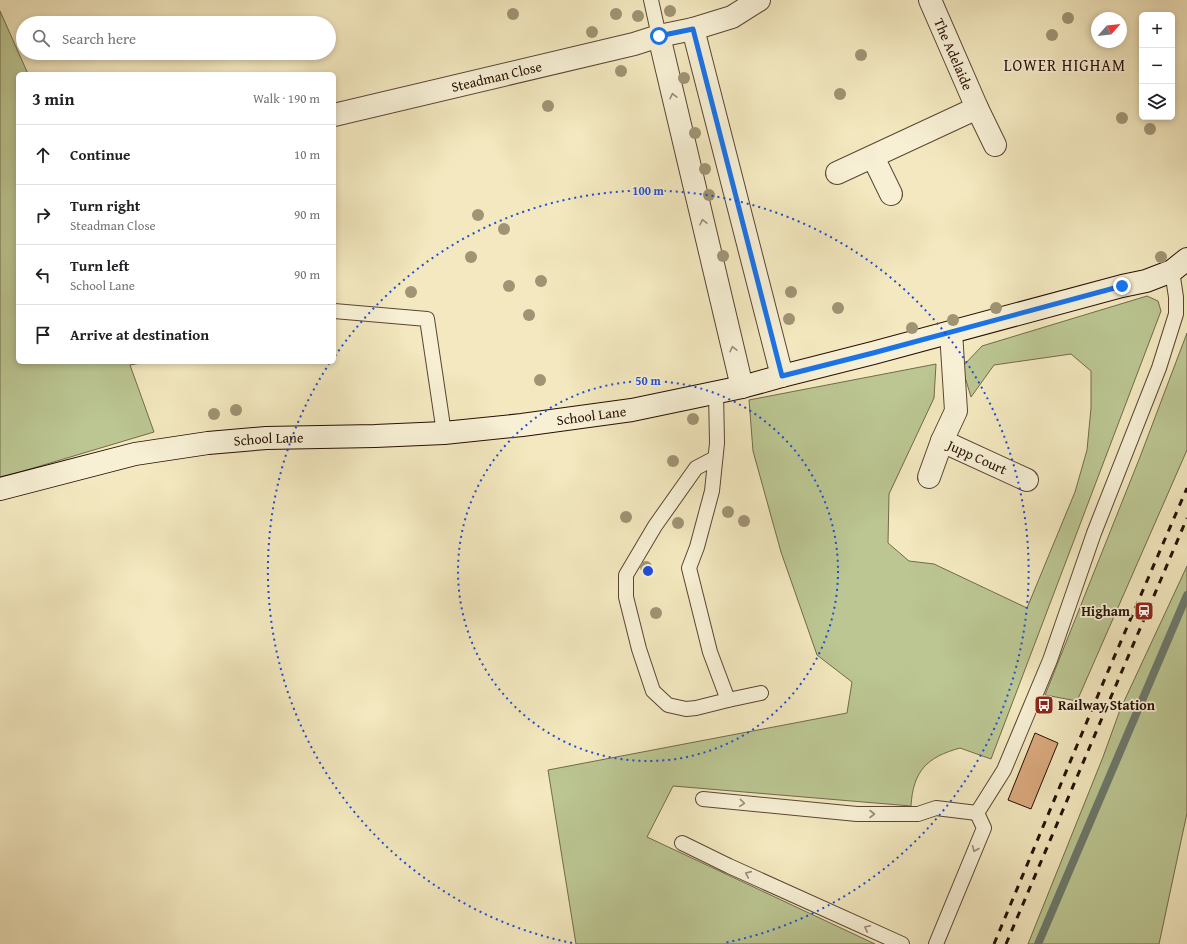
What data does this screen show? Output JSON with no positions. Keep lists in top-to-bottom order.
{
  "streets": {
    "street": [
      "The Adelaide",
      "Steadman Close",
      "School Lane",
      "Jupp Court"
    ]
  },
  "crossings": [
    ["School Lane", "Jupp Court"]
  ],
  "districts": ["LOWER HIGHAM"],
  "places": {
    "station": ["Higham"],
    "bus stop": ["Railway Station"]
  },
  "north": "top right",
  "page": {
    "map_buttons": ["+", "−"],
    "search": "Search here",
    "heading": ["3 min", "Walk · 190 m"],
    "list": [
      ["Continue", "10 m"],
      ["Turn right", "Steadman Close", "90 m"],
      ["Turn left", "School Lane", "90 m"],
      "Arrive at destination"
    ]
  },
  "rings": ["100 m", "50 m"]
}
